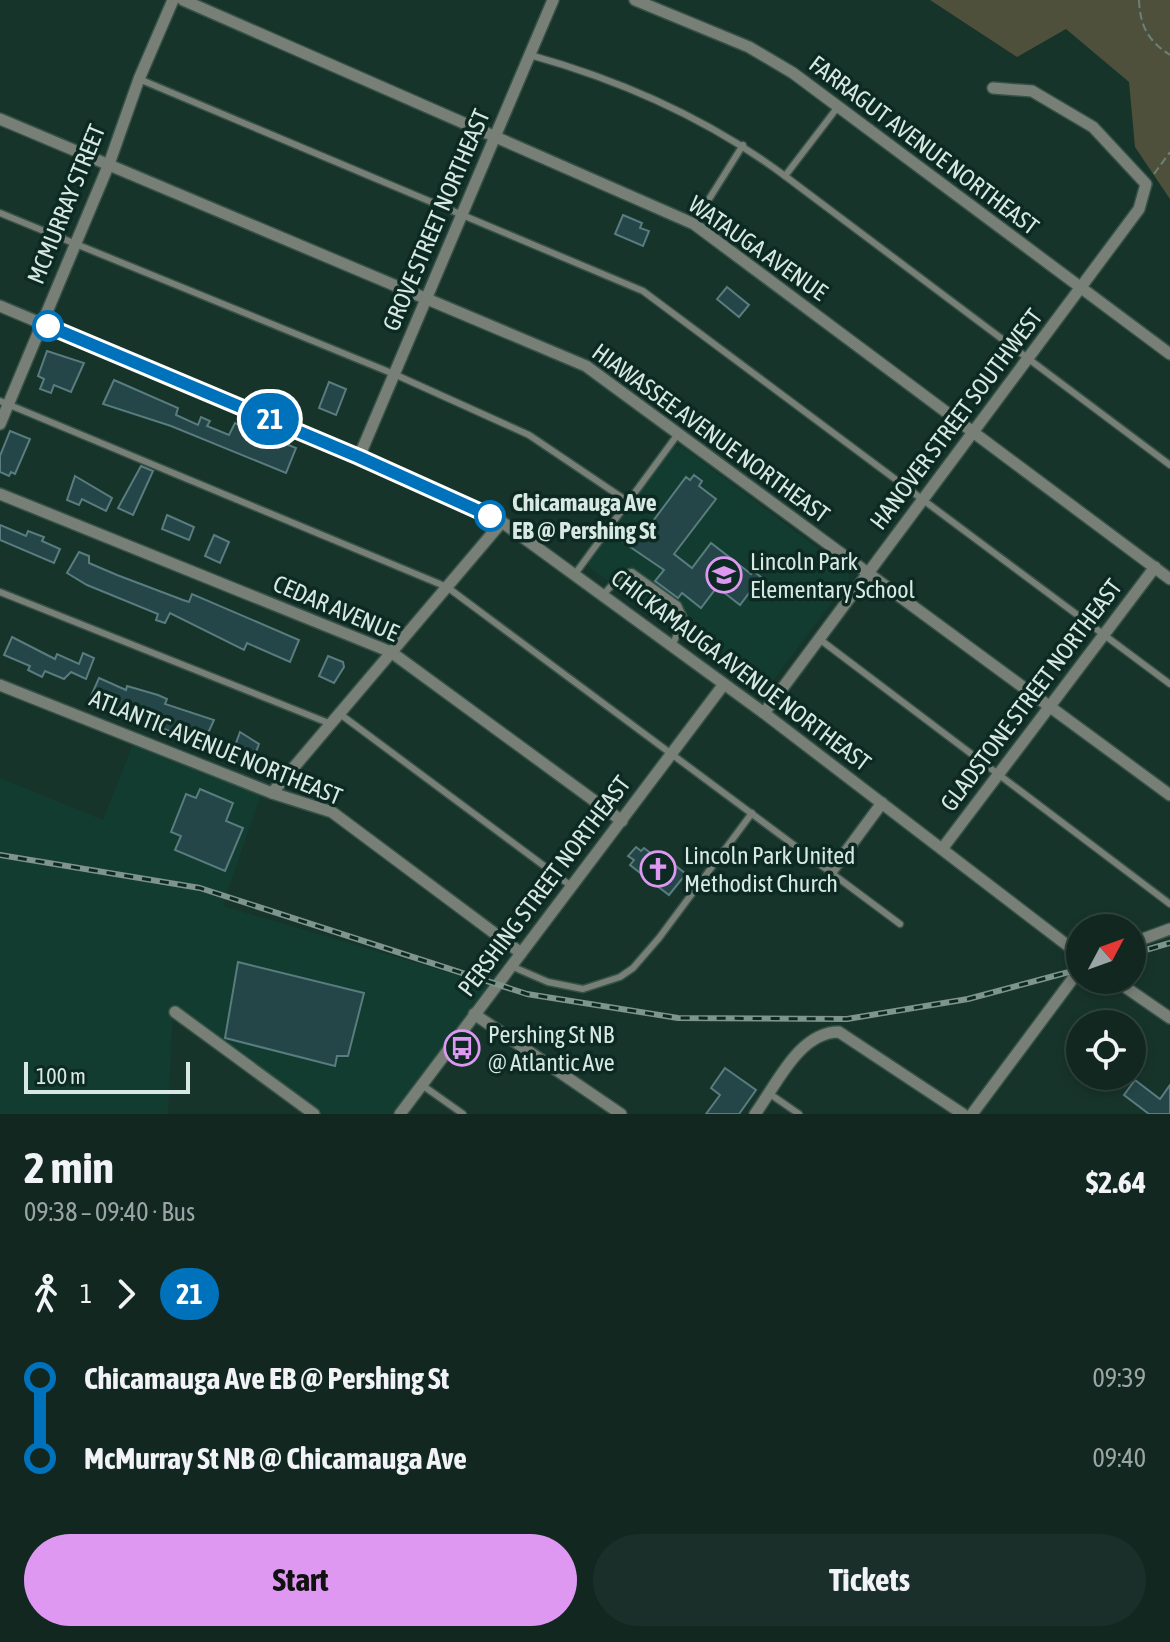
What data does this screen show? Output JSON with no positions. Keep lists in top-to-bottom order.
{
  "streets": {
    "street": [
      "FARRAGUT AVENUE NORTHEAST",
      "MCMURRAY STREET",
      "GROVE STREET NORTHEAST",
      "WATAUGA AVENUE",
      "HANOVER STREET SOUTHWEST",
      "HIAWASSEE AVENUE NORTHEAST",
      "CEDAR AVENUE",
      "CHICKAMAUGA AVENUE NORTHEAST",
      "GLADSTONE STREET NORTHEAST",
      "ATLANTIC AVENUE NORTHEAST",
      "PERSHING STREET NORTHEAST"
    ]
  },
  "crossings": [
    ["FARRAGUT AVENUE NORTHEAST", "HANOVER STREET SOUTHWEST"],
    ["MCMURRAY STREET", "HIAWASSEE AVENUE NORTHEAST"],
    ["MCMURRAY STREET", "CHICKAMAUGA AVENUE NORTHEAST"],
    ["GROVE STREET NORTHEAST", "WATAUGA AVENUE"],
    ["GROVE STREET NORTHEAST", "HIAWASSEE AVENUE NORTHEAST"],
    ["GROVE STREET NORTHEAST", "CHICKAMAUGA AVENUE NORTHEAST"],
    ["WATAUGA AVENUE", "HANOVER STREET SOUTHWEST"],
    ["WATAUGA AVENUE", "GLADSTONE STREET NORTHEAST"],
    ["HANOVER STREET SOUTHWEST", "HIAWASSEE AVENUE NORTHEAST"],
    ["HANOVER STREET SOUTHWEST", "CHICKAMAUGA AVENUE NORTHEAST"],
    ["HIAWASSEE AVENUE NORTHEAST", "GLADSTONE STREET NORTHEAST"],
    ["CEDAR AVENUE", "PERSHING STREET NORTHEAST"],
    ["CHICKAMAUGA AVENUE NORTHEAST", "GLADSTONE STREET NORTHEAST"],
    ["CHICKAMAUGA AVENUE NORTHEAST", "PERSHING STREET NORTHEAST"],
    ["ATLANTIC AVENUE NORTHEAST", "PERSHING STREET NORTHEAST"]
  ],
  "places": {
    "other": ["Chicamauga Ave EB @ Pershing St"],
    "school or university": ["Lincoln Park Elementary School"],
    "church": ["Lincoln Park United Methodist Church"],
    "bus stop": ["Pershing St NB @ Atlantic Ave"]
  },
  "lines": ["bus line 21"],
  "scale_bar": "100 m",
  "north": "top right",
  "page": {
    "on_map": "21",
    "scale": "100 m",
    "heading": ["2 min", "09:38 – 09:40 · Bus", "$2.64"],
    "legs": ["1", "21"],
    "list": [
      {
        "name": "Chicamauga Ave EB @ Pershing St",
        "value": "09:39"
      },
      {
        "name": "McMurray St NB @ Chicamauga Ave",
        "value": "09:40"
      }
    ],
    "buttons": ["Start", "Tickets"]
  }
}
